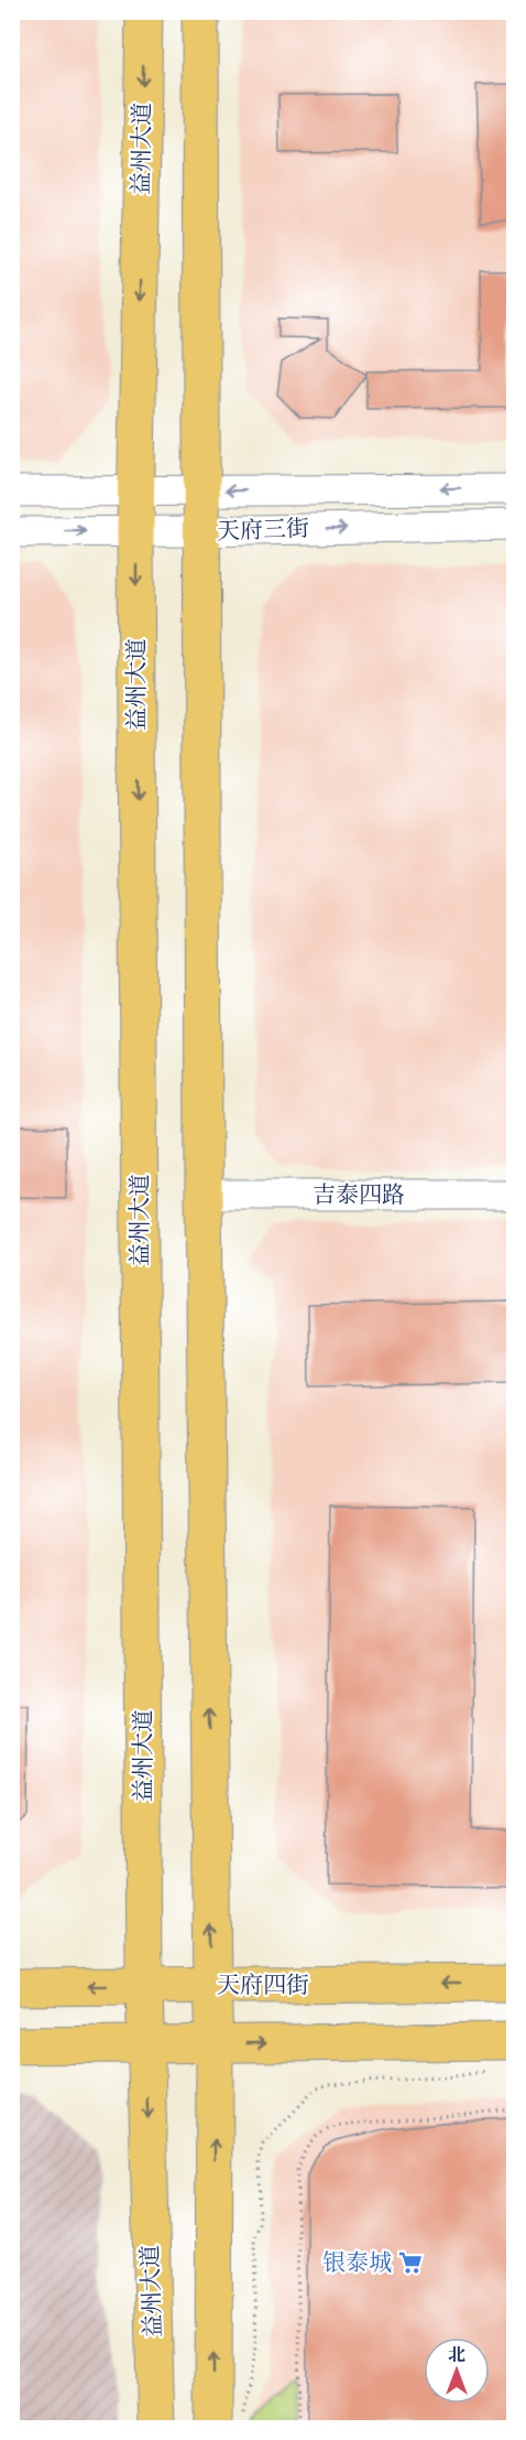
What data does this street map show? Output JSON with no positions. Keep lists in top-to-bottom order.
{
  "streets": {
    "main road": ["益州大道", "天府四街"],
    "street": ["天府三街", "吉泰四路"]
  },
  "crossings": [
    ["益州大道", "天府三街"],
    ["益州大道", "天府四街"]
  ],
  "places": {
    "supermarket": ["银泰城"]
  },
  "north": "top"
}
